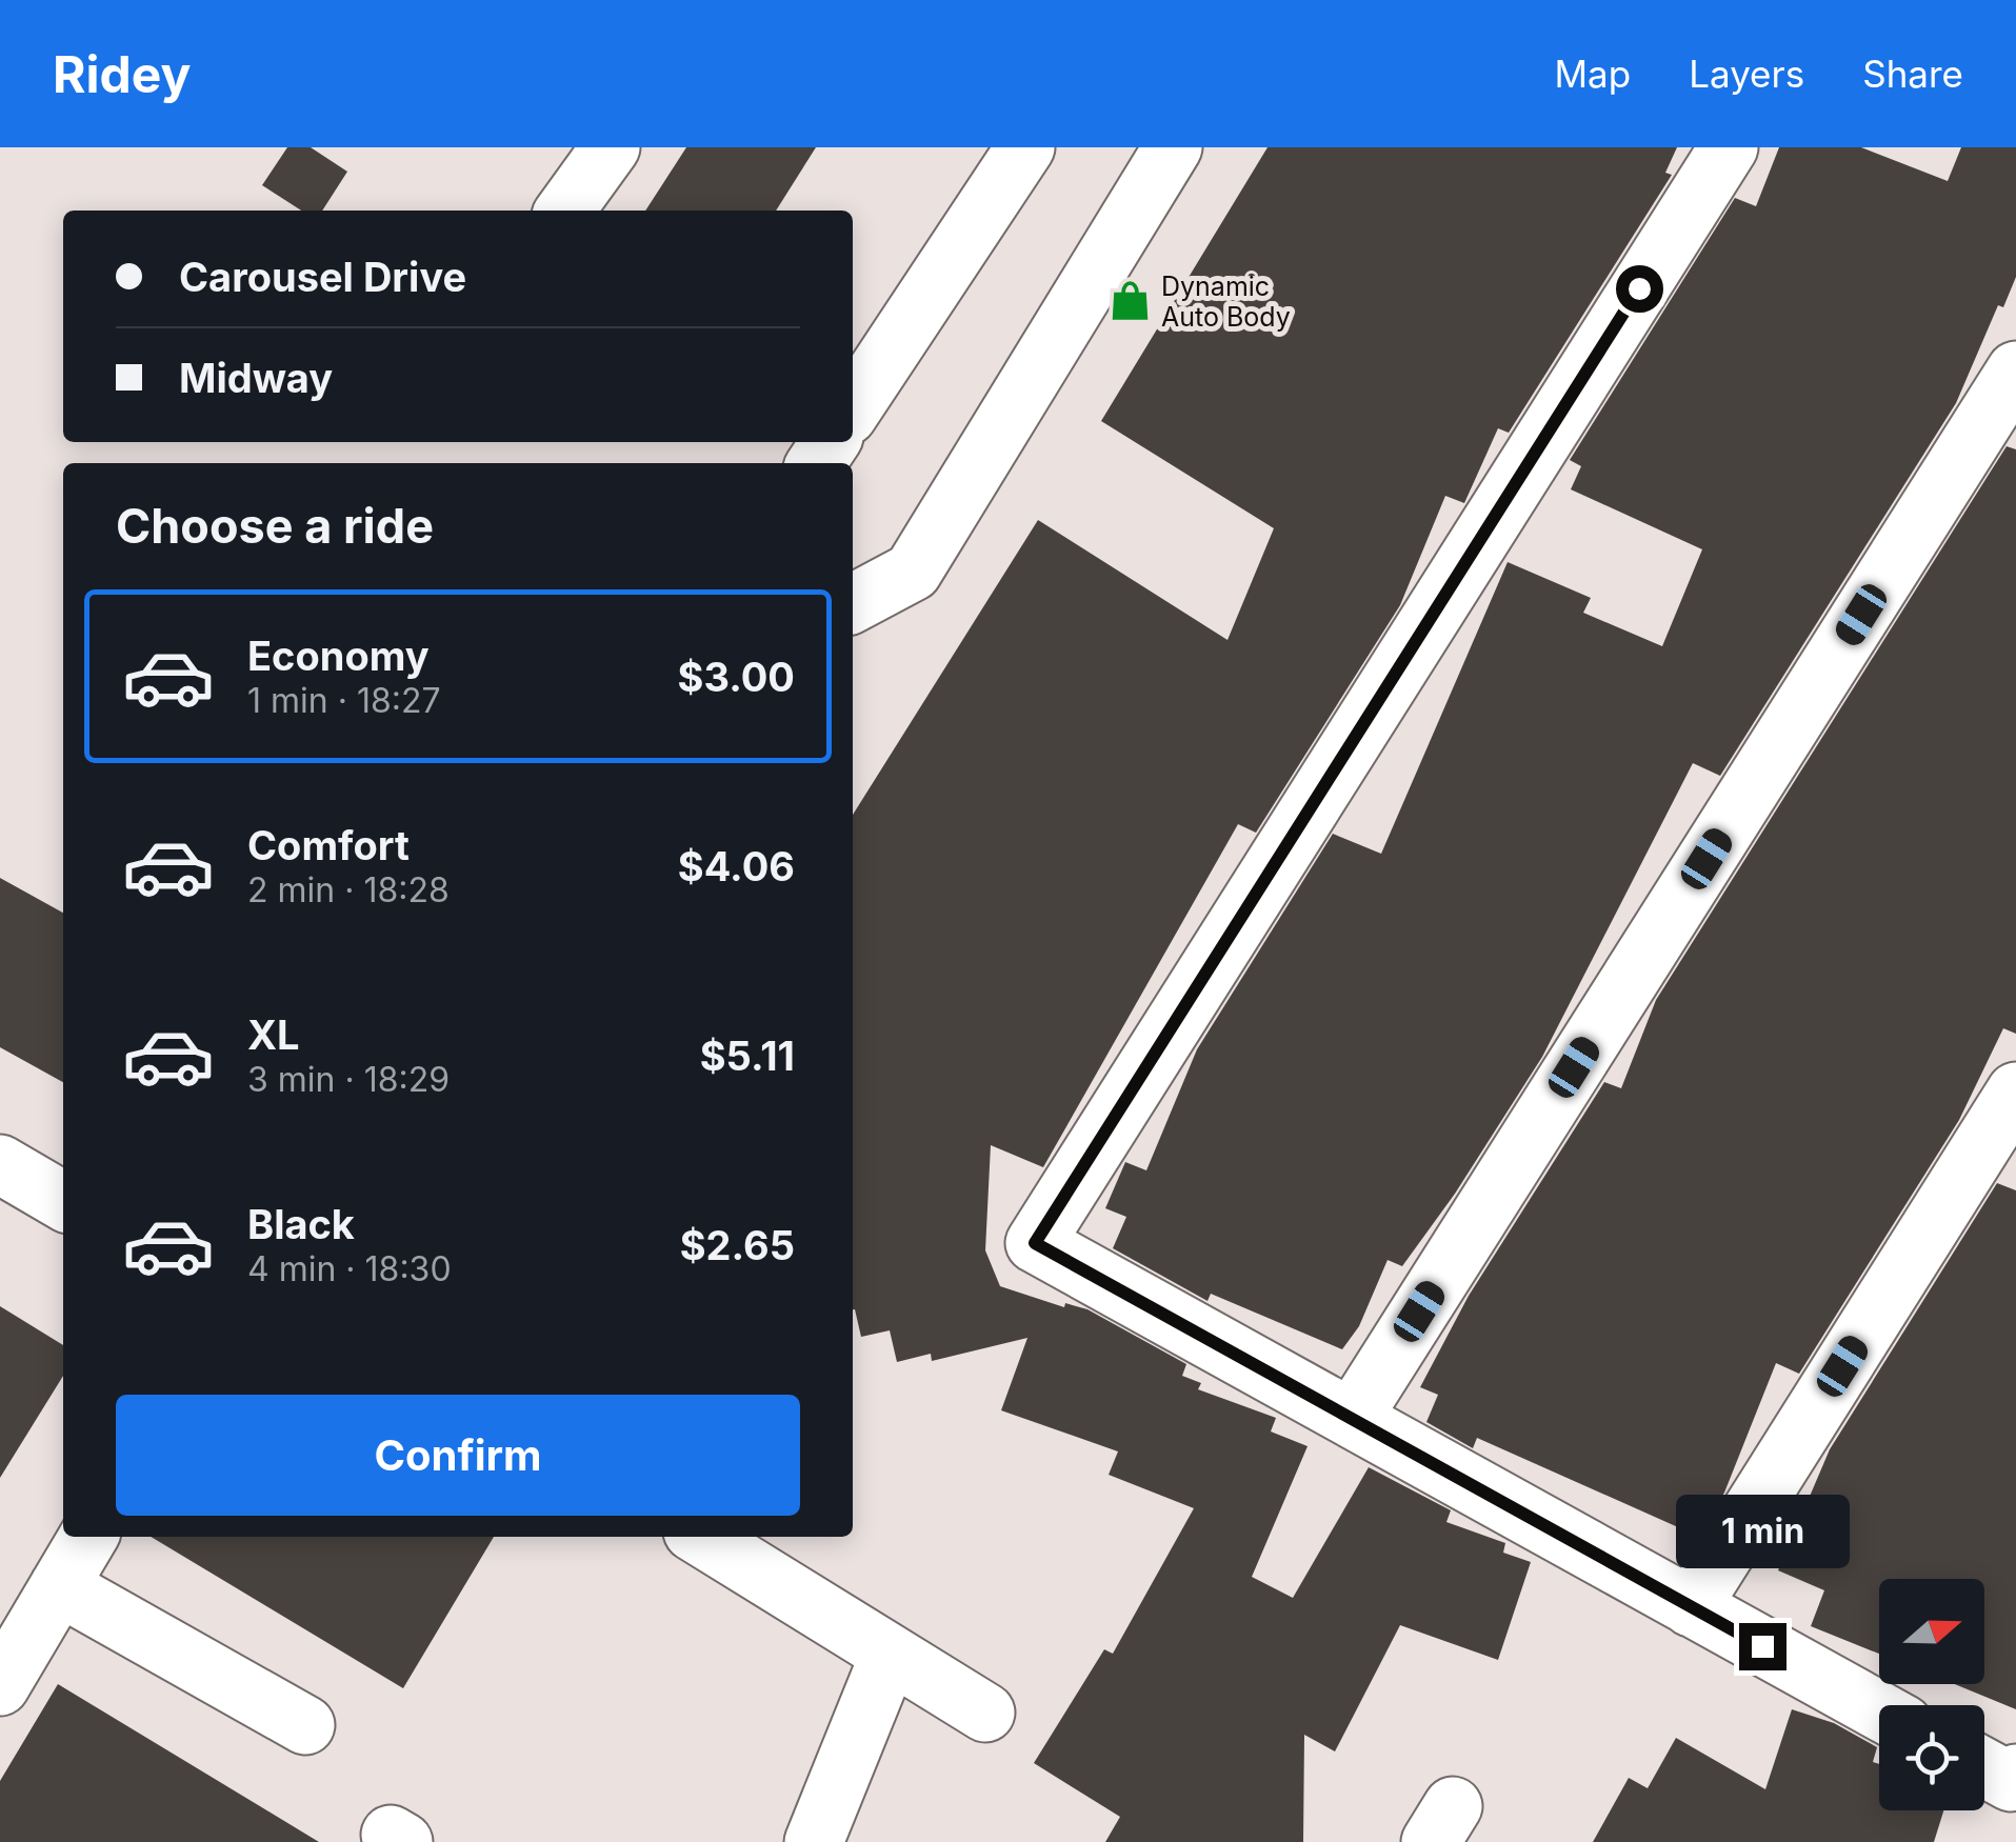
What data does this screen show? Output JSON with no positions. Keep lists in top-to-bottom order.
{
  "places": {
    "shop": ["Dynamic Auto Body"]
  },
  "north": "right",
  "page": {
    "header": "Ridey",
    "nav": ["Map", "Layers", "Share"],
    "banner": ["Carousel Drive", "Midway"],
    "heading": "Choose a ride",
    "list": [
      {
        "name": "Economy",
        "note": "1 min · 18:27",
        "value": "$3.00"
      },
      {
        "name": "Comfort",
        "note": "2 min · 18:28",
        "value": "$4.06"
      },
      {
        "name": "XL",
        "note": "3 min · 18:29",
        "value": "$5.11"
      },
      {
        "name": "Black",
        "note": "4 min · 18:30",
        "value": "$2.65"
      }
    ],
    "buttons": "Confirm",
    "bubble": "1 min"
  }
}
